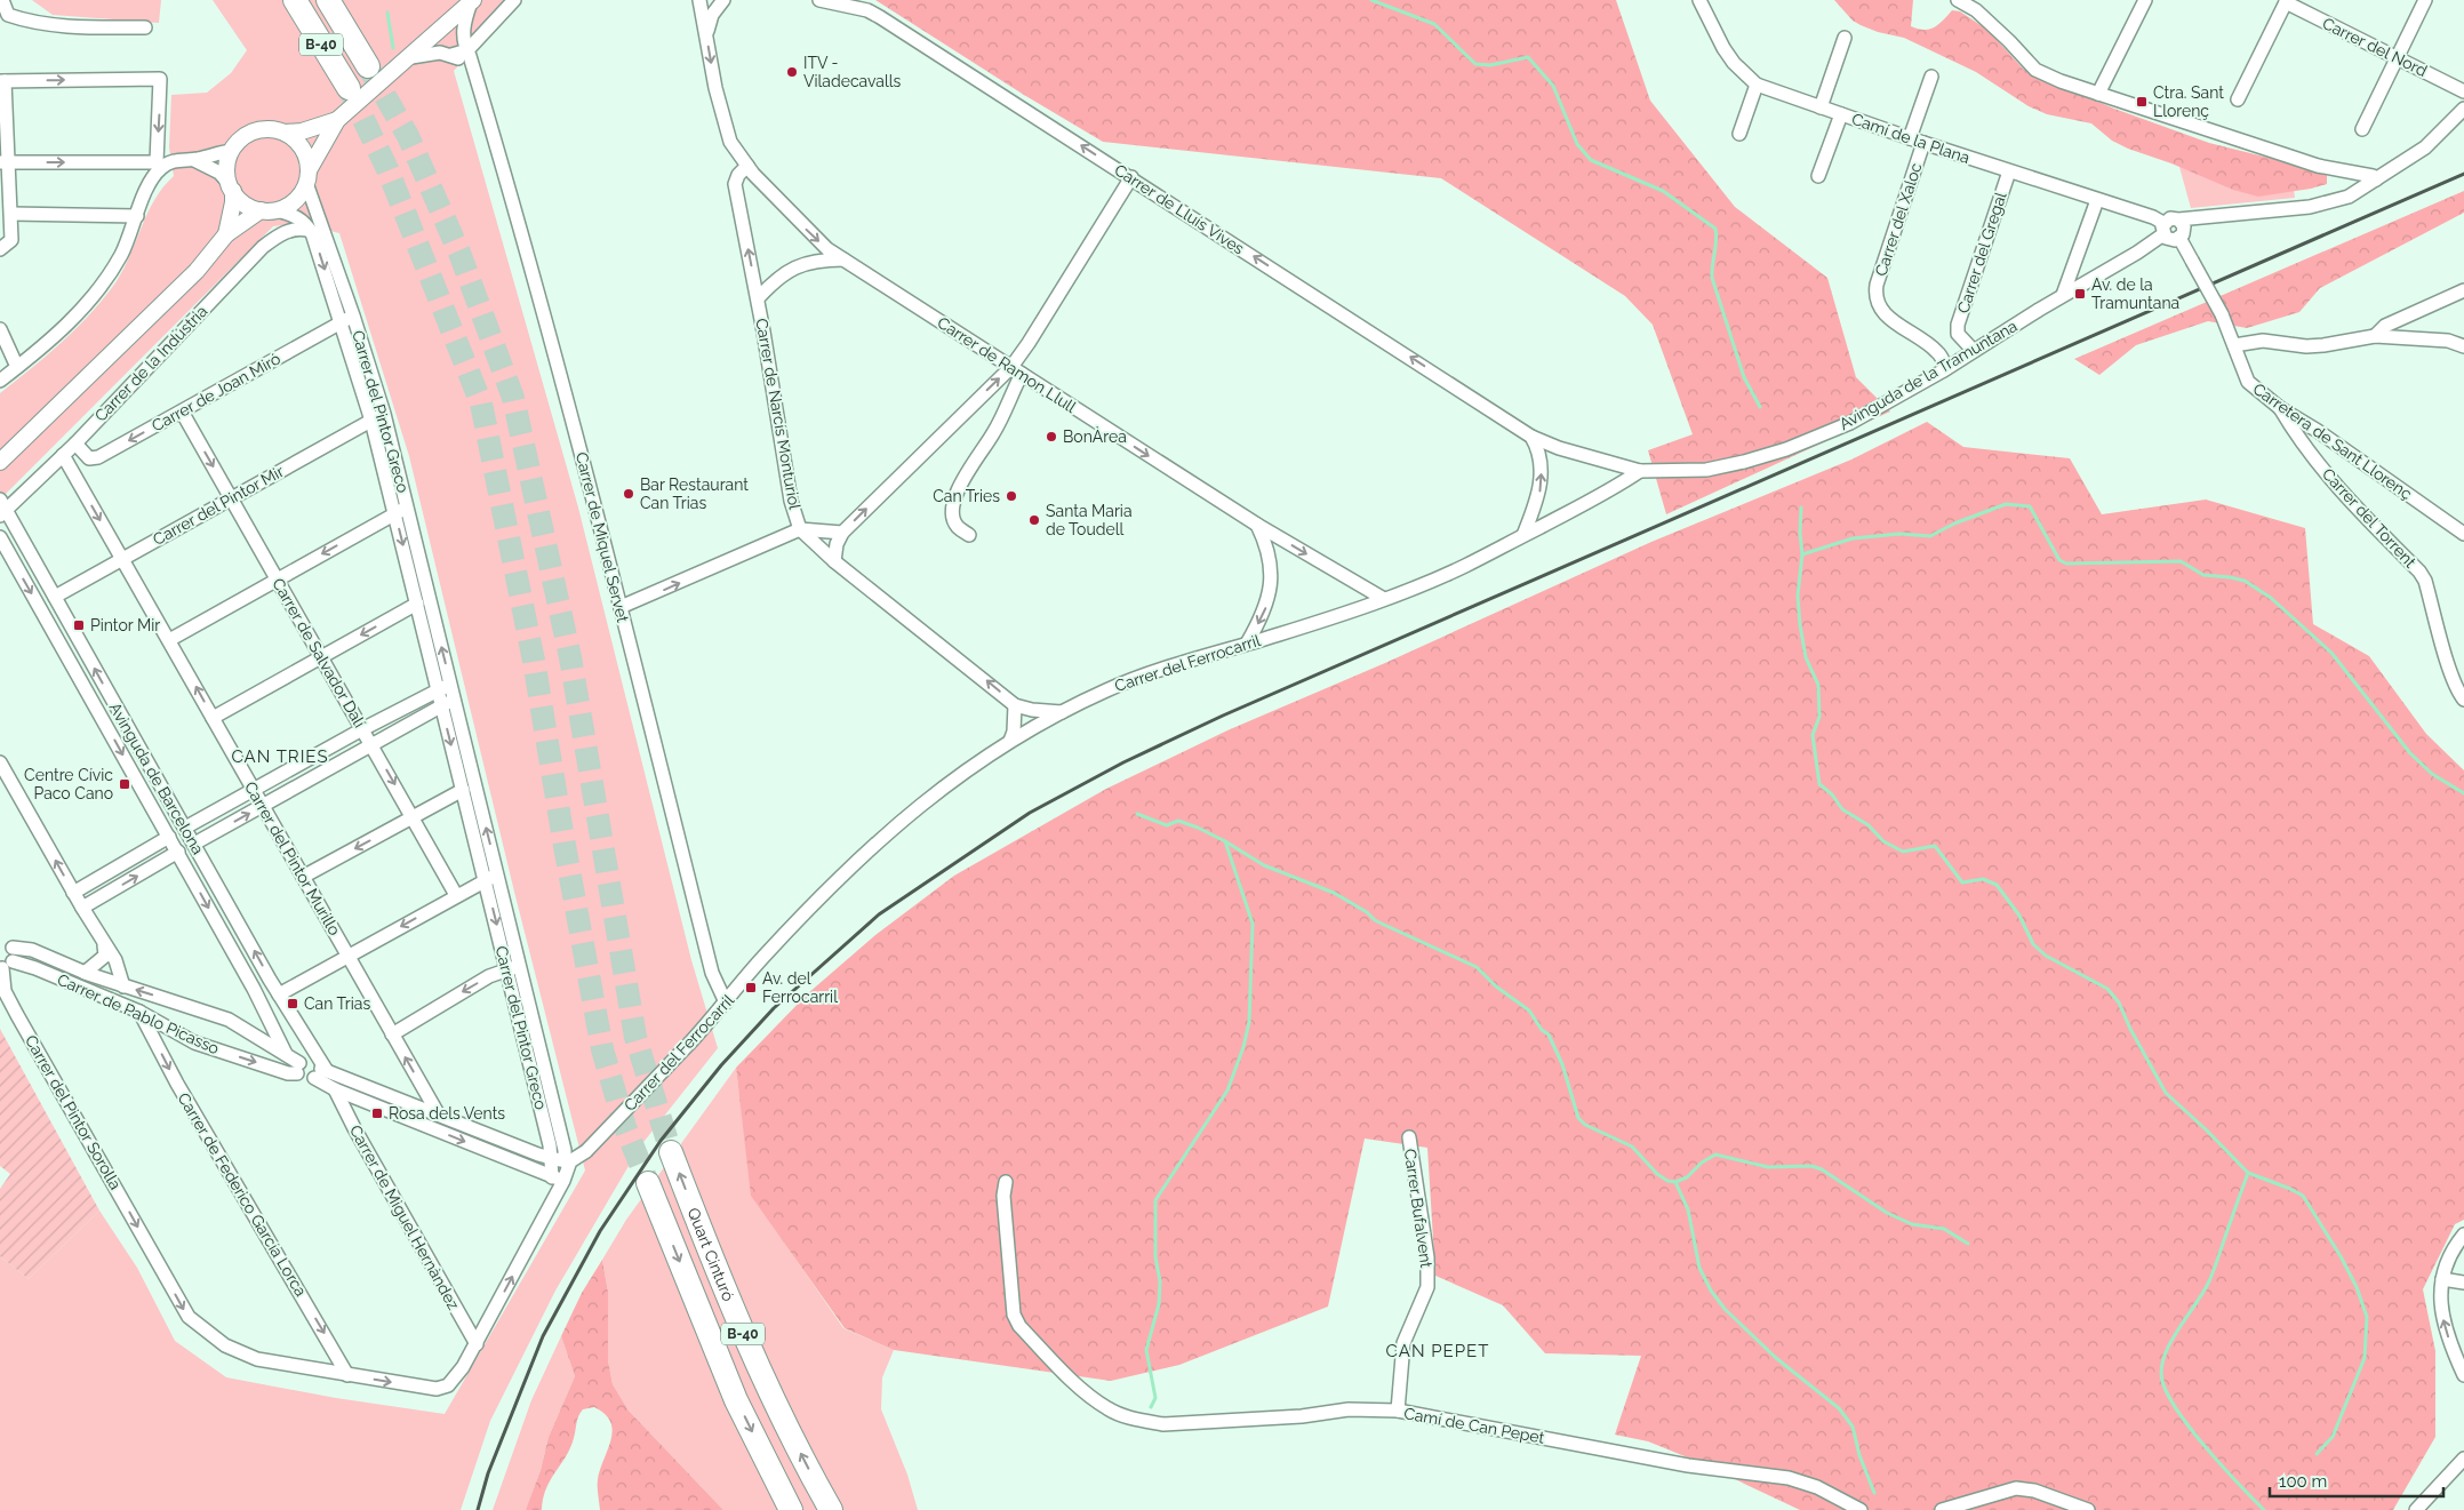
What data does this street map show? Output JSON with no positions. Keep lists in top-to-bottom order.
{
  "streets": {
    "highway": ["B-40", "Quart Cinturó"],
    "street": [
      "Carrer del Nord",
      "Camí de la Plana",
      "Carrer de Lluís Vives",
      "Carrer del Xaloc",
      "Carrer del Gregal",
      "Carrer de la Indústria",
      "Carrer de Ramon Llull",
      "Avinguda de la Tramuntana",
      "Carrer de Joan Miró",
      "Carrer del Pintor Greco",
      "Carrer de Narcís Monturiol",
      "Carretera de Sant Llorenç",
      "Carrer del Pintor Mir",
      "Carrer del Torrent",
      "Carrer de Miquel Servet",
      "Carrer de Salvador Dalí",
      "Carrer del Ferrocarril",
      "Avinguda de Barcelona",
      "Carrer del Pintor Murillo",
      "Carrer de Pablo Picasso",
      "Carrer del Pintor Sorolla",
      "Carrer de Federico García Lorca",
      "Carrer Bufalvent",
      "Carrer de Miguel Hernàndez",
      "Camí de Can Pepet"
    ]
  },
  "crossings": [
    ["Camí de la Plana", "Carrer del Xaloc"],
    ["Camí de la Plana", "Carrer del Gregal"],
    ["Camí de la Plana", "Avinguda de la Tramuntana"],
    ["Camí de la Plana", "Carretera de Sant Llorenç"],
    ["Carrer de Lluís Vives", "Avinguda de la Tramuntana"],
    ["Carrer de Lluís Vives", "Carrer del Ferrocarril"],
    ["Carrer del Xaloc", "Carrer del Gregal"],
    ["Carrer del Xaloc", "Avinguda de la Tramuntana"],
    ["Carrer del Gregal", "Avinguda de la Tramuntana"],
    ["Carrer de la Indústria", "Carrer del Pintor Greco"],
    ["Carrer de la Indústria", "Avinguda de Barcelona"],
    ["Carrer de la Indústria", "Carrer del Pintor Murillo"],
    ["Carrer de Ramon Llull", "Carrer de Narcís Monturiol"],
    ["Carrer de Ramon Llull", "Carrer del Ferrocarril"],
    ["Avinguda de la Tramuntana", "Carrer del Ferrocarril"],
    ["Carrer de Joan Miró", "Carrer del Pintor Greco"],
    ["Carrer de Joan Miró", "Carrer de Salvador Dalí"],
    ["Carrer de Joan Miró", "Carrer del Pintor Murillo"],
    ["Carrer del Pintor Greco", "Carrer del Pintor Mir"],
    ["Carrer del Pintor Greco", "Carrer del Ferrocarril"],
    ["Carrer del Pintor Greco", "Carrer de Pablo Picasso"],
    ["Carretera de Sant Llorenç", "Carrer del Torrent"],
    ["Carrer del Pintor Mir", "Carrer de Salvador Dalí"],
    ["Carrer del Pintor Mir", "Avinguda de Barcelona"],
    ["Carrer del Pintor Mir", "Carrer del Pintor Murillo"],
    ["Carrer de Miquel Servet", "Carrer del Ferrocarril"],
    ["Carrer del Ferrocarril", "Carrer de Pablo Picasso"],
    ["Avinguda de Barcelona", "Carrer de Pablo Picasso"],
    ["Carrer del Pintor Murillo", "Carrer de Pablo Picasso"],
    ["Carrer de Pablo Picasso", "Carrer del Pintor Sorolla"],
    ["Carrer de Pablo Picasso", "Carrer de Federico García Lorca"],
    ["Carrer de Pablo Picasso", "Carrer de Miguel Hernàndez"],
    ["Carrer del Pintor Sorolla", "Carrer de Federico García Lorca"],
    ["Carrer Bufalvent", "Camí de Can Pepet"]
  ],
  "one_way": [
    "Carrer de Lluís Vives",
    "Carrer de Ramon Llull",
    "Carrer de Narcís Monturiol",
    "Carrer del Pintor Sorolla",
    "Carrer de Federico García Lorca"
  ],
  "districts": ["CAN TRIES", "CAN PEPET"],
  "places": {
    "other": [
      "ITV - Viladecavalls",
      "BonÀrea",
      "Bar Restaurant Can Trias",
      "Can Tries",
      "Santa Maria de Toudell"
    ],
    "transit": [
      "Ctra. Sant Llorenç",
      "Av. de la Tramuntana",
      "Pintor Mir",
      "Centre Cívic Paco Cano",
      "Av. del Ferrocarril",
      "Can Trias",
      "Rosa dels Vents"
    ]
  },
  "scale_bar": "100 m"
}
